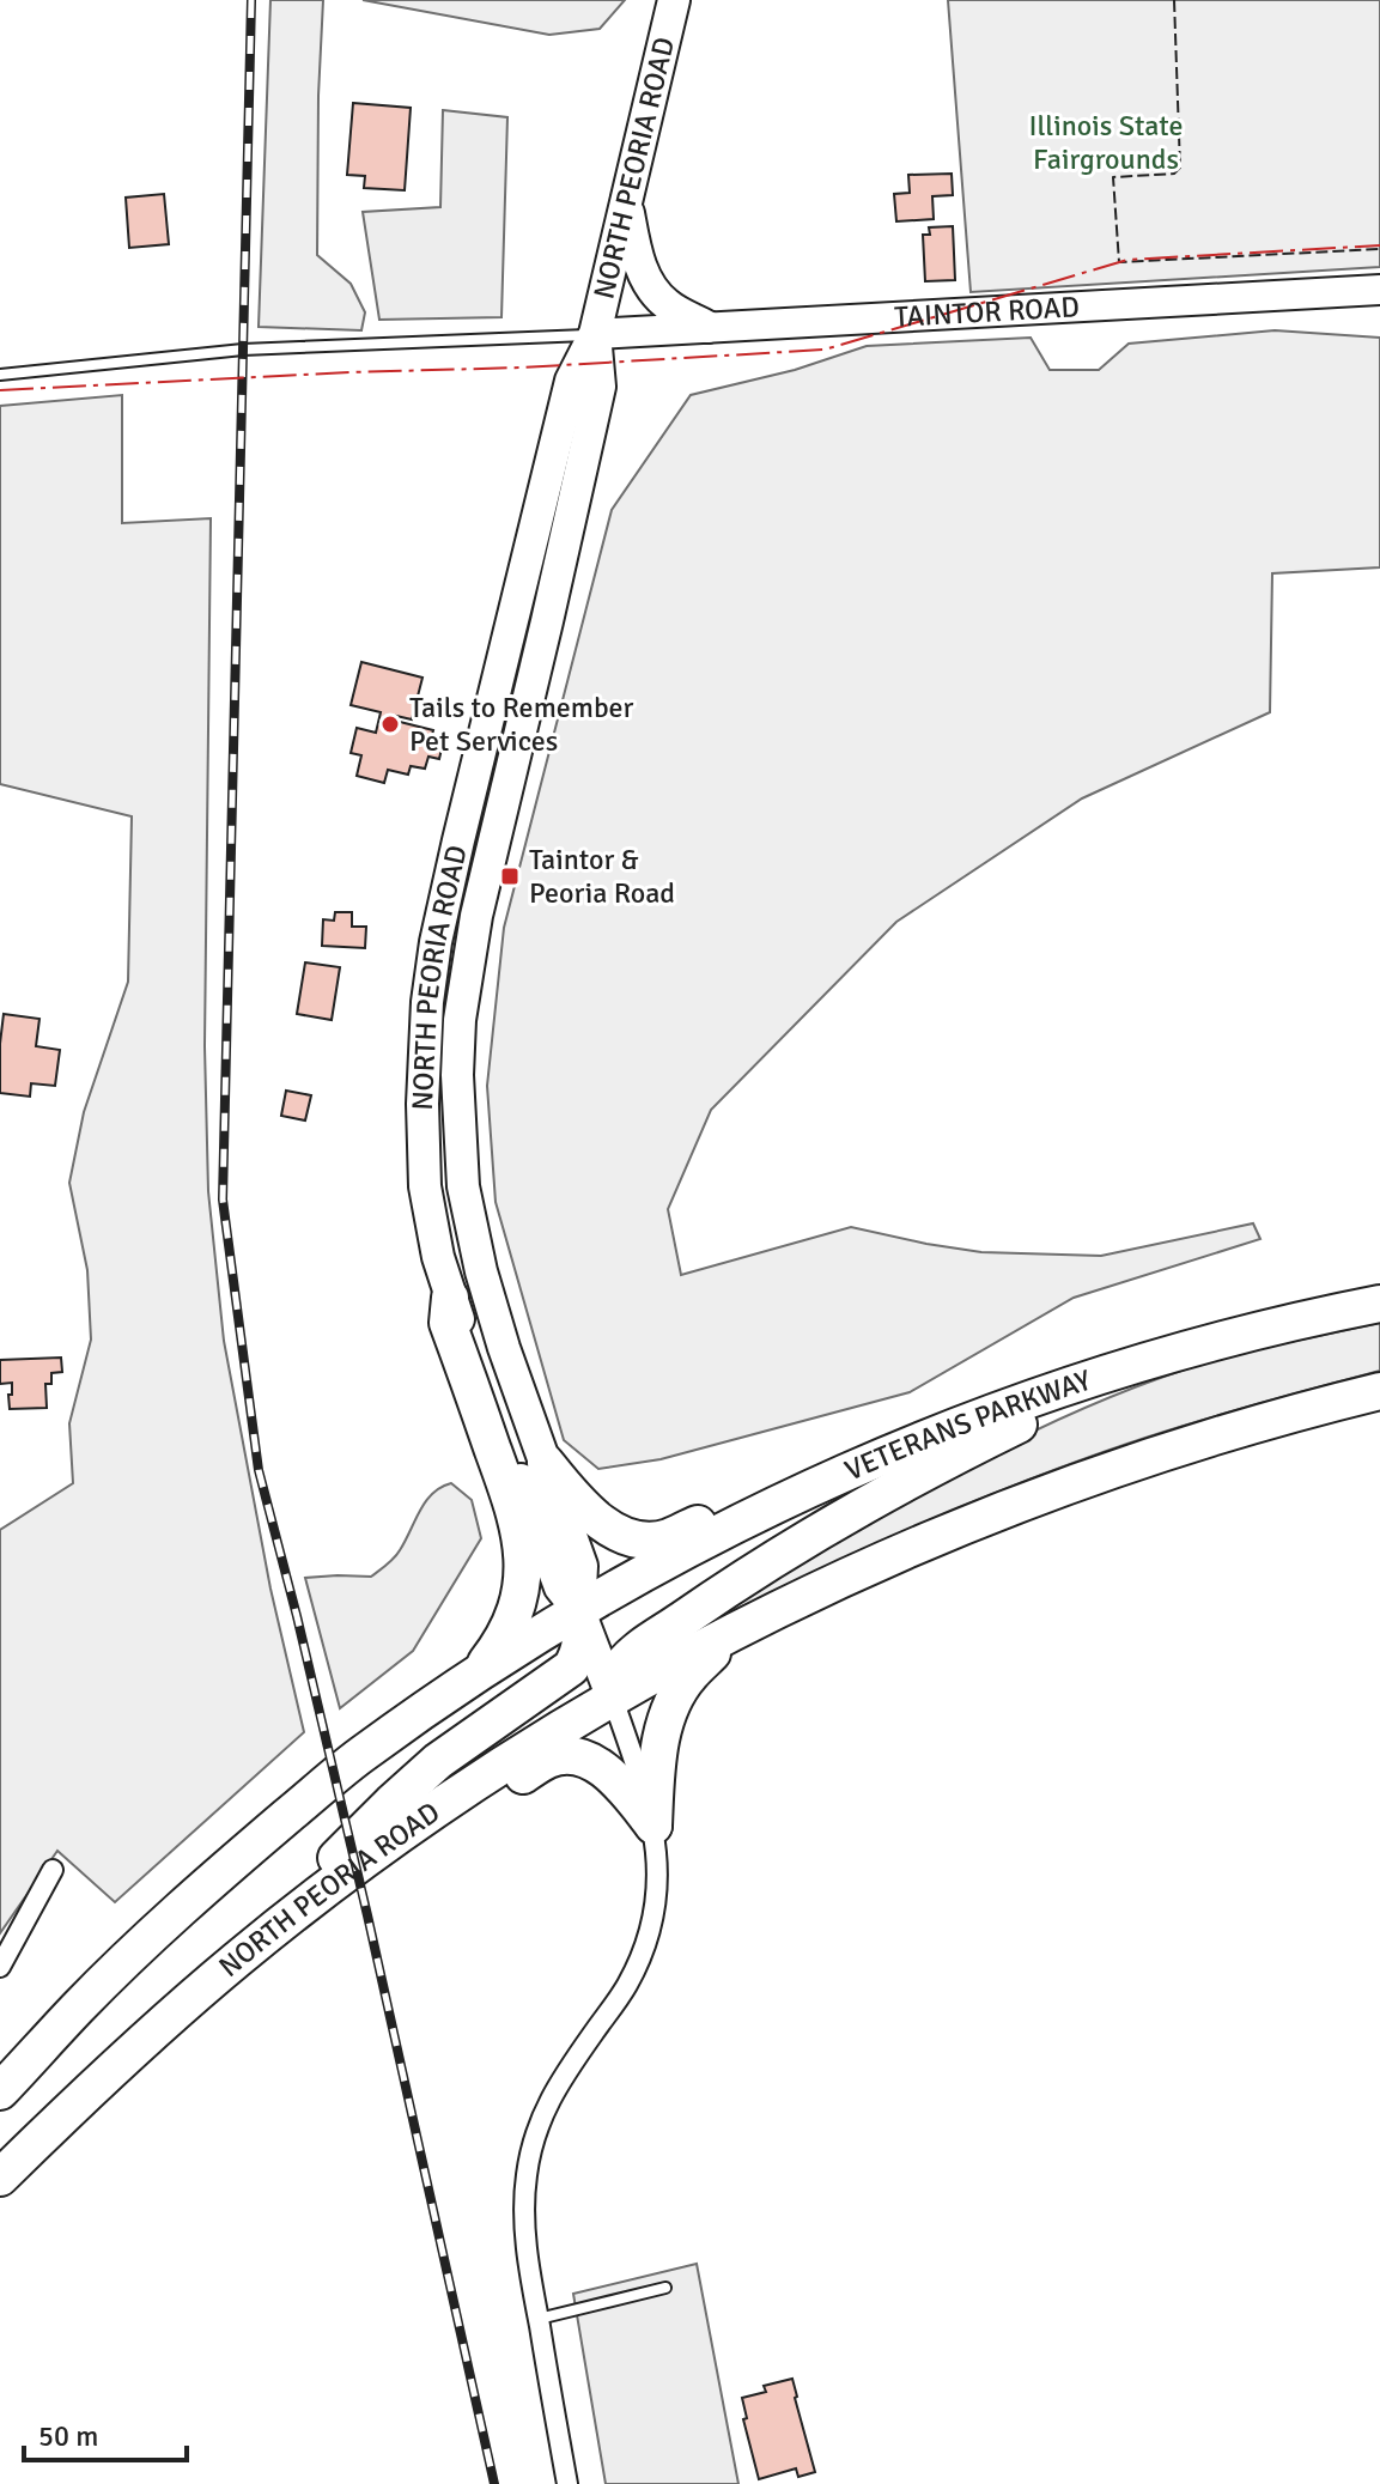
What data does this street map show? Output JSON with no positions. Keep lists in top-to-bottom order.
{
  "streets": {
    "highway": ["NORTH PEORIA ROAD", "VETERANS PARKWAY"],
    "main road": ["TAINTOR ROAD"]
  },
  "crossings": [
    ["NORTH PEORIA ROAD", "TAINTOR ROAD"],
    ["NORTH PEORIA ROAD", "VETERANS PARKWAY"]
  ],
  "parks": ["Illinois State Fairgrounds"],
  "places": {
    "other": ["Tails to Remember Pet Services"],
    "transit": ["Taintor & Peoria Road"]
  },
  "scale_bar": "50 m"
}
